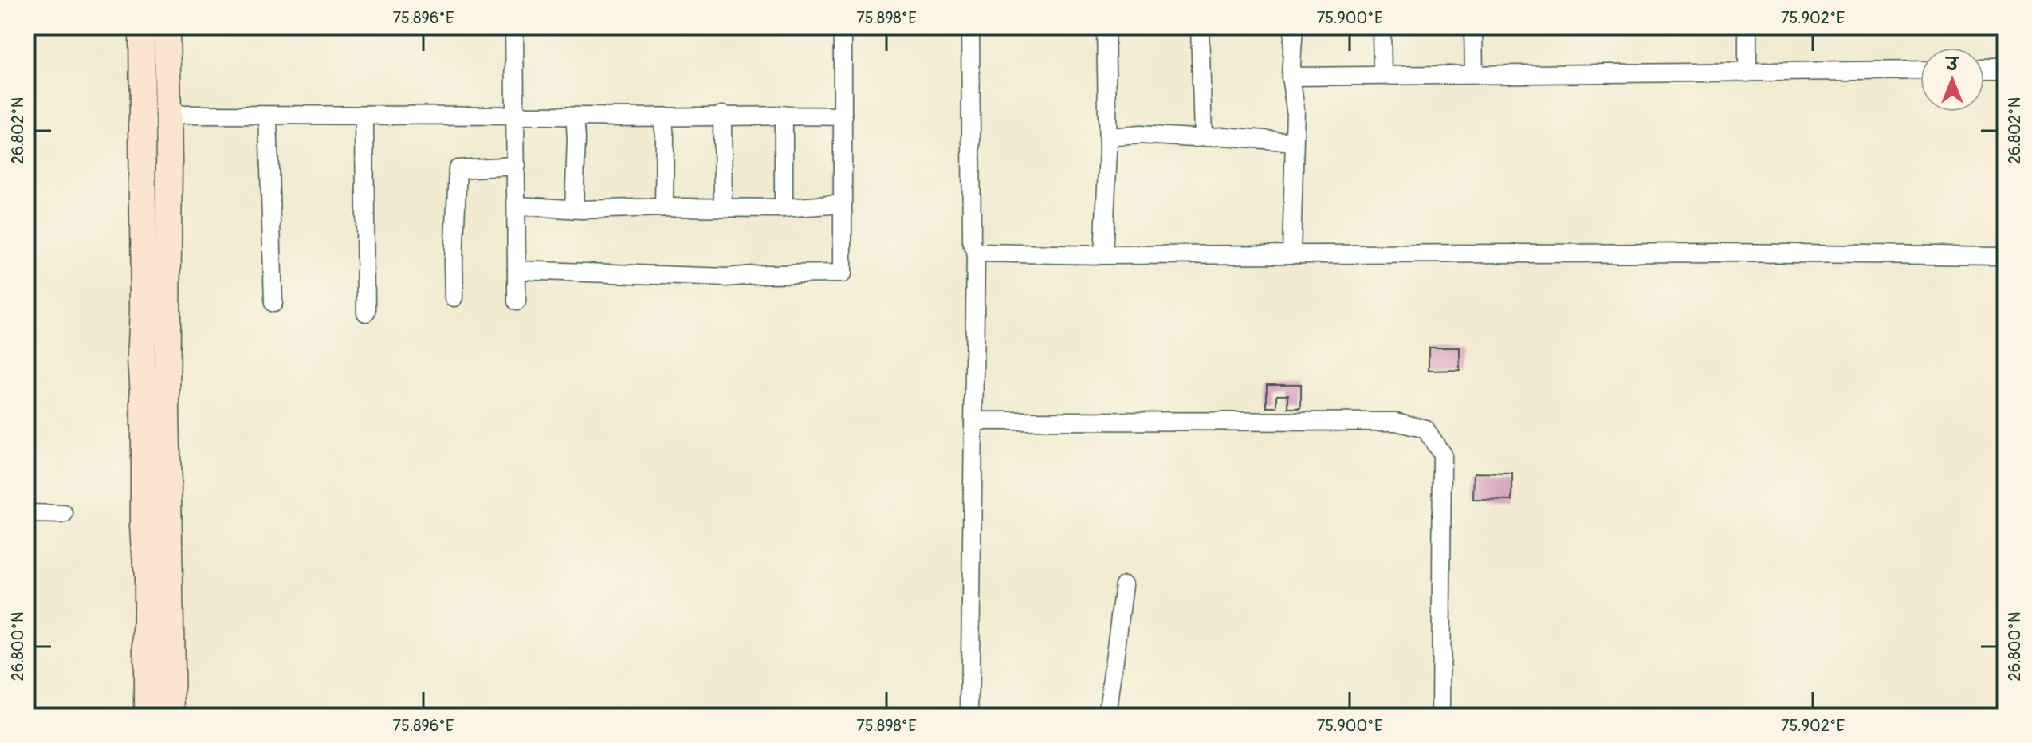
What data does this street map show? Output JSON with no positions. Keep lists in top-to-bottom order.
{
  "north": "top",
  "coordinates": [
    "75.896°E",
    "75.898°E",
    "75.900°E",
    "75.902°E",
    "26.802°N",
    "26.800°N"
  ]
}
